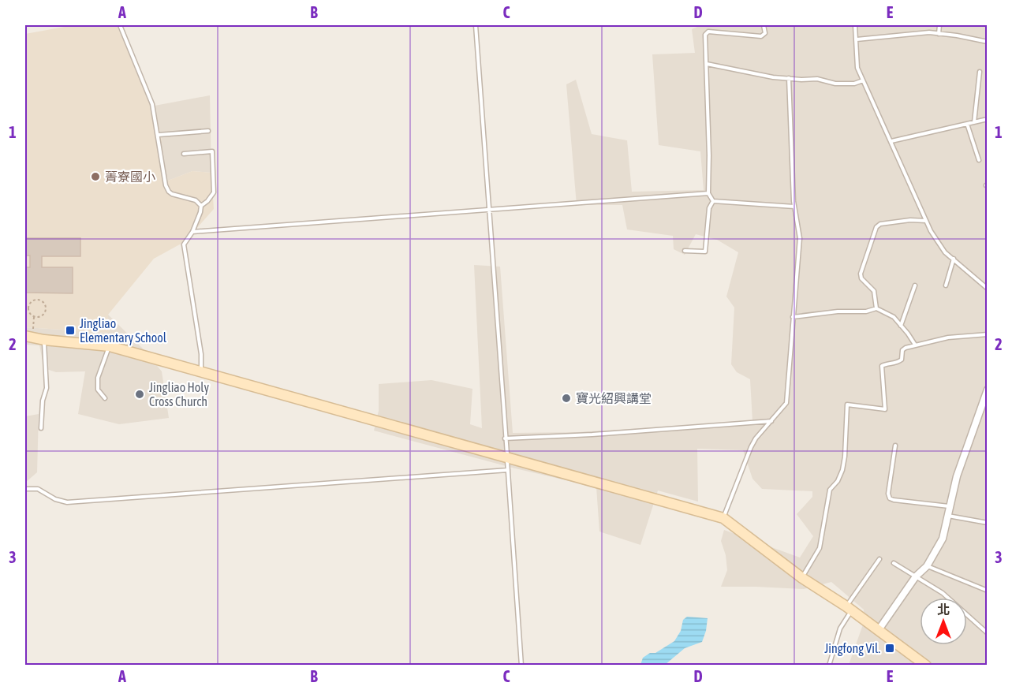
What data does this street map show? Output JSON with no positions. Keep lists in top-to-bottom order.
{
  "places": {
    "other": ["菁寮國小", "Jingliao Holy Cross Church", "寶光紹興講堂"],
    "transit": ["Jingliao Elementary School", "Jingfong Vil."]
  },
  "north": "top",
  "grid": {
    "columns": [
      "A",
      "B",
      "C",
      "D",
      "E"
    ],
    "rows": ["1", "2", "3"]
  }
}
